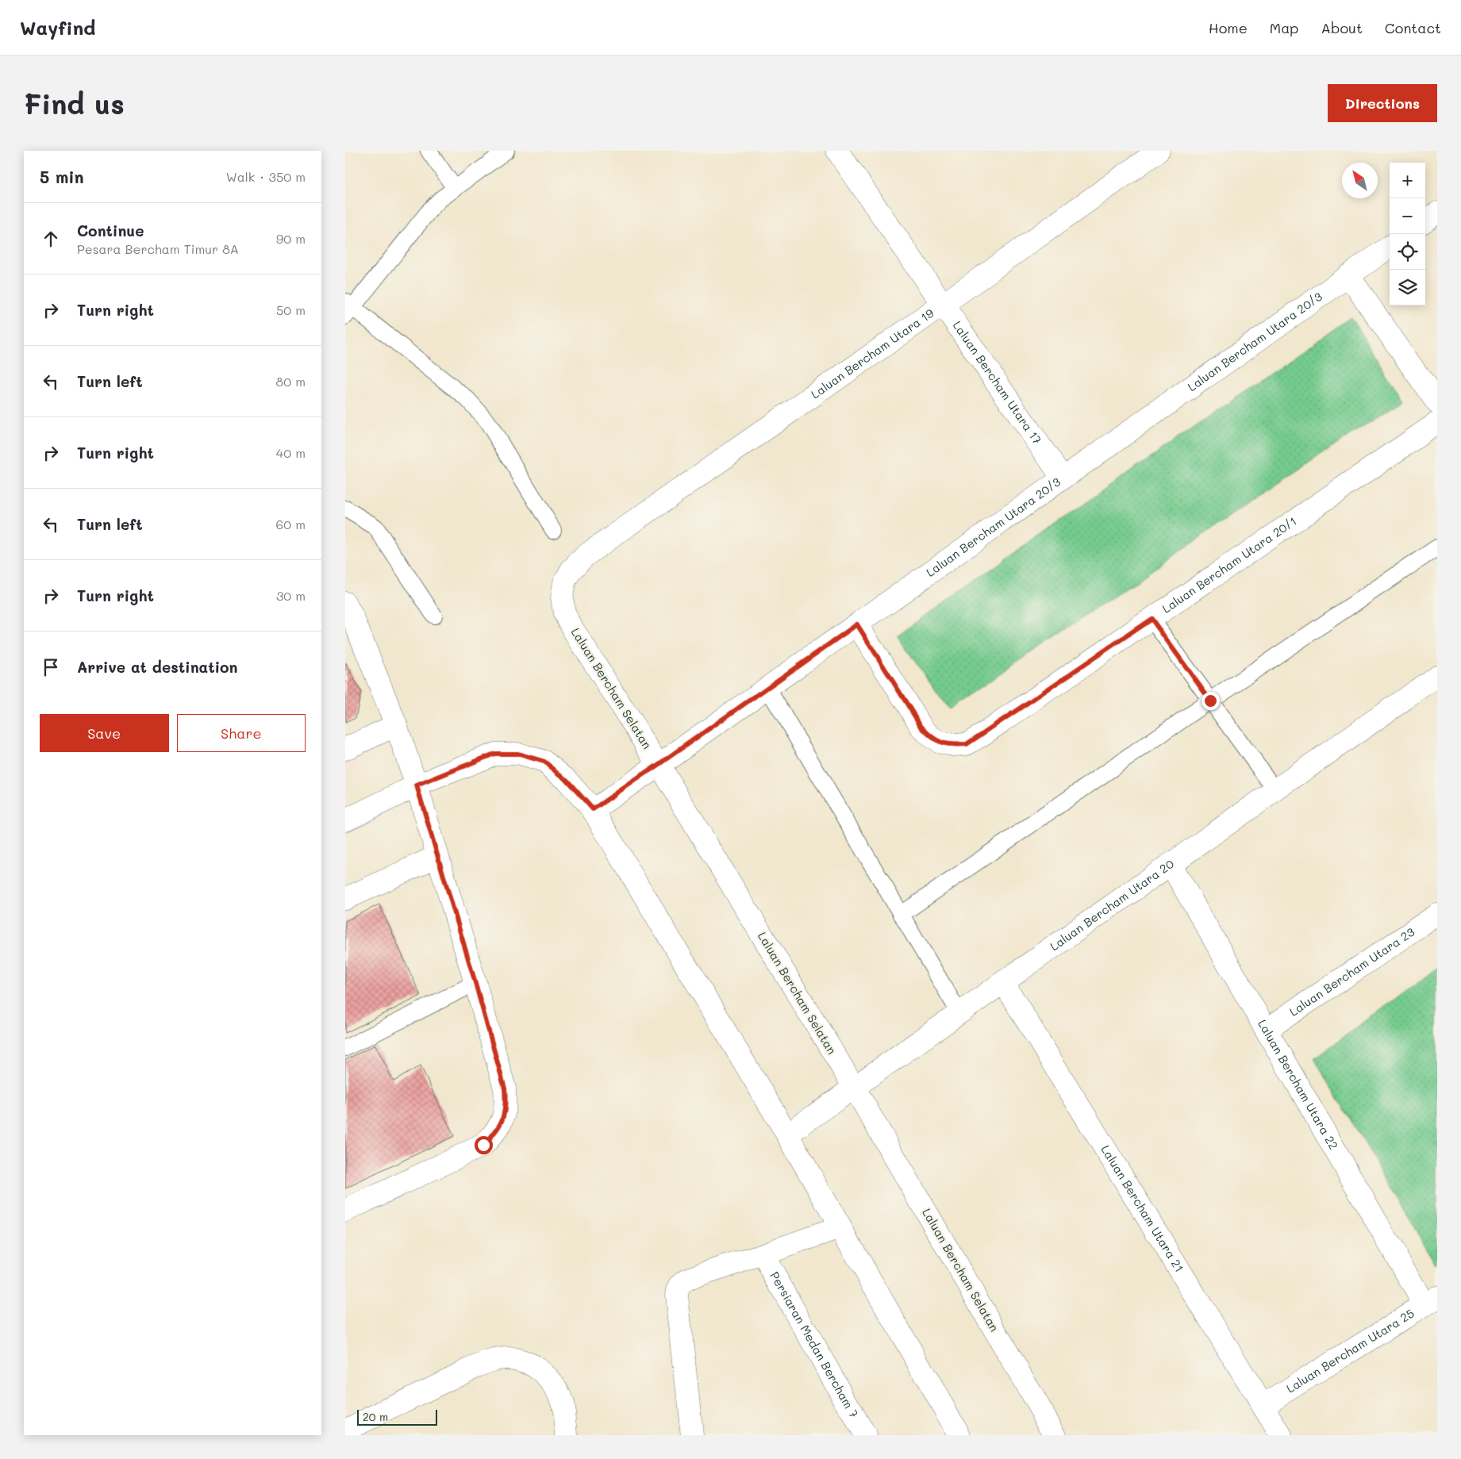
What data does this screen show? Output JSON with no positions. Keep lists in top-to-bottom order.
{
  "streets": {
    "street": [
      "Laluan Bercham Utara 20/3",
      "Laluan Bercham Utara 19",
      "Laluan Bercham Utara 17",
      "Laluan Bercham Utara 20/1",
      "Laluan Bercham Selatan",
      "Laluan Bercham Utara 20",
      "Laluan Bercham Utara 23",
      "Laluan Bercham Utara 22",
      "Laluan Bercham Utara 21",
      "Persiaran Medan Bercham 7",
      "Laluan Bercham Utara 25"
    ]
  },
  "crossings": [
    ["Laluan Bercham Utara 20/3", "Laluan Bercham Utara 17"],
    ["Laluan Bercham Utara 20/3", "Laluan Bercham Utara 20/1"],
    ["Laluan Bercham Utara 20/3", "Laluan Bercham Selatan"],
    ["Laluan Bercham Utara 19", "Laluan Bercham Utara 17"],
    ["Laluan Bercham Utara 19", "Laluan Bercham Selatan"],
    ["Laluan Bercham Selatan", "Laluan Bercham Utara 20"],
    ["Laluan Bercham Utara 20", "Laluan Bercham Utara 22"],
    ["Laluan Bercham Utara 20", "Laluan Bercham Utara 21"],
    ["Laluan Bercham Utara 23", "Laluan Bercham Utara 22"],
    ["Laluan Bercham Utara 22", "Laluan Bercham Utara 25"],
    ["Laluan Bercham Utara 21", "Laluan Bercham Utara 25"]
  ],
  "scale_bar": "20 m",
  "north": "top left",
  "page": {
    "header": "Wayfind",
    "nav": [
      "Home",
      "Map",
      "About",
      "Contact"
    ],
    "buttons": [
      "Directions",
      ["Save", "Share"]
    ],
    "title": "Find us",
    "heading": ["5 min", "Walk · 350 m"],
    "map_buttons": ["+", "−"],
    "list": [
      ["Continue", "Pesara Bercham Timur 8A", "90 m"],
      ["Turn right", "50 m"],
      ["Turn left", "80 m"],
      ["Turn right", "40 m"],
      ["Turn left", "60 m"],
      ["Turn right", "30 m"],
      "Arrive at destination"
    ],
    "scale": "20 m"
  }
}
